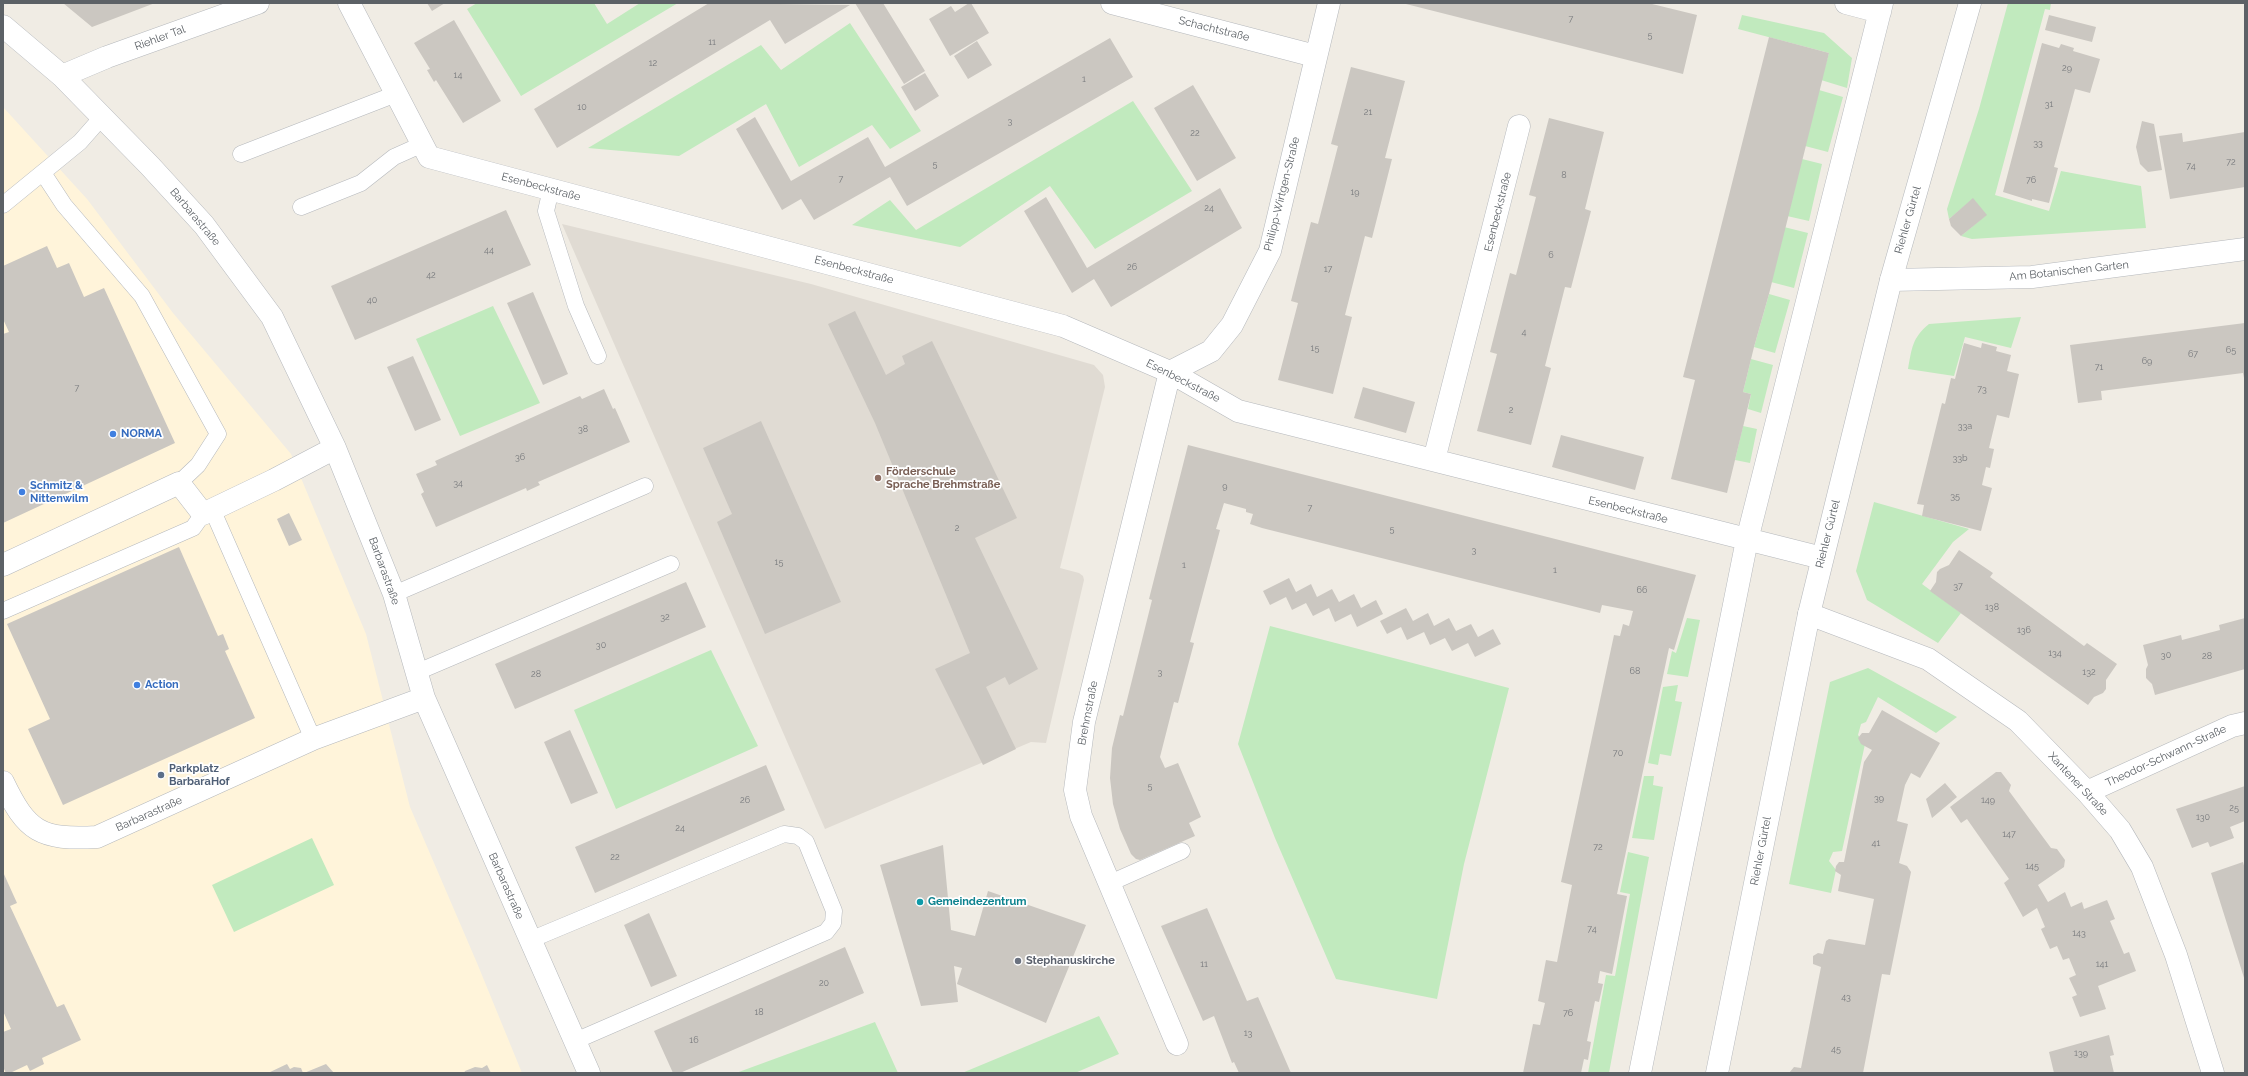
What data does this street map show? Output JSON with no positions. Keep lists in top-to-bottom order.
{
  "streets": {
    "street": [
      "Schachtstraße",
      "Riehler Tal",
      "Esenbeckstraße",
      "Philipp-Wirtgen-Straße",
      "Barbarastraße",
      "Riehler Gürtel",
      "Am Botanischen Garten",
      "Brehmstraße",
      "Theodor-Schwann-Straße",
      "Xantener Straße"
    ]
  },
  "crossings": [
    ["Schachtstraße", "Philipp-Wirtgen-Straße"],
    ["Riehler Tal", "Barbarastraße"],
    ["Esenbeckstraße", "Philipp-Wirtgen-Straße"],
    ["Esenbeckstraße", "Riehler Gürtel"],
    ["Esenbeckstraße", "Brehmstraße"],
    ["Philipp-Wirtgen-Straße", "Brehmstraße"],
    ["Riehler Gürtel", "Am Botanischen Garten"],
    ["Riehler Gürtel", "Xantener Straße"],
    ["Theodor-Schwann-Straße", "Xantener Straße"]
  ],
  "places": [
    "NORMA",
    "Förderschule Sprache Brehmstraße",
    "Schmitz & Nittenwilm",
    "Action",
    "Parkplatz BarbaraHof",
    "Gemeindezentrum",
    "Stephanuskirche"
  ],
  "house_numbers": [
    "7",
    "5",
    "11",
    "12",
    "29",
    "14",
    "1",
    "31",
    "10",
    "21",
    "3",
    "22",
    "33",
    "72",
    "5",
    "74",
    "8",
    "7",
    "76",
    "19",
    "24",
    "44",
    "6",
    "26",
    "17",
    "42",
    "40",
    "4",
    "15",
    "65",
    "67",
    "69",
    "71",
    "7",
    "73",
    "2",
    "33a",
    "38",
    "36",
    "33b",
    "34",
    "9",
    "35",
    "7",
    "2",
    "5",
    "3",
    "15",
    "1",
    "1",
    "37",
    "66",
    "138",
    "32",
    "136",
    "30",
    "134",
    "30",
    "28",
    "68",
    "3",
    "132",
    "28",
    "70",
    "5",
    "39",
    "26",
    "149",
    "25",
    "130",
    "24",
    "147",
    "41",
    "72",
    "22",
    "145",
    "74",
    "143",
    "11",
    "141",
    "20",
    "43",
    "18",
    "76",
    "13",
    "16",
    "45",
    "139"
  ]
}
